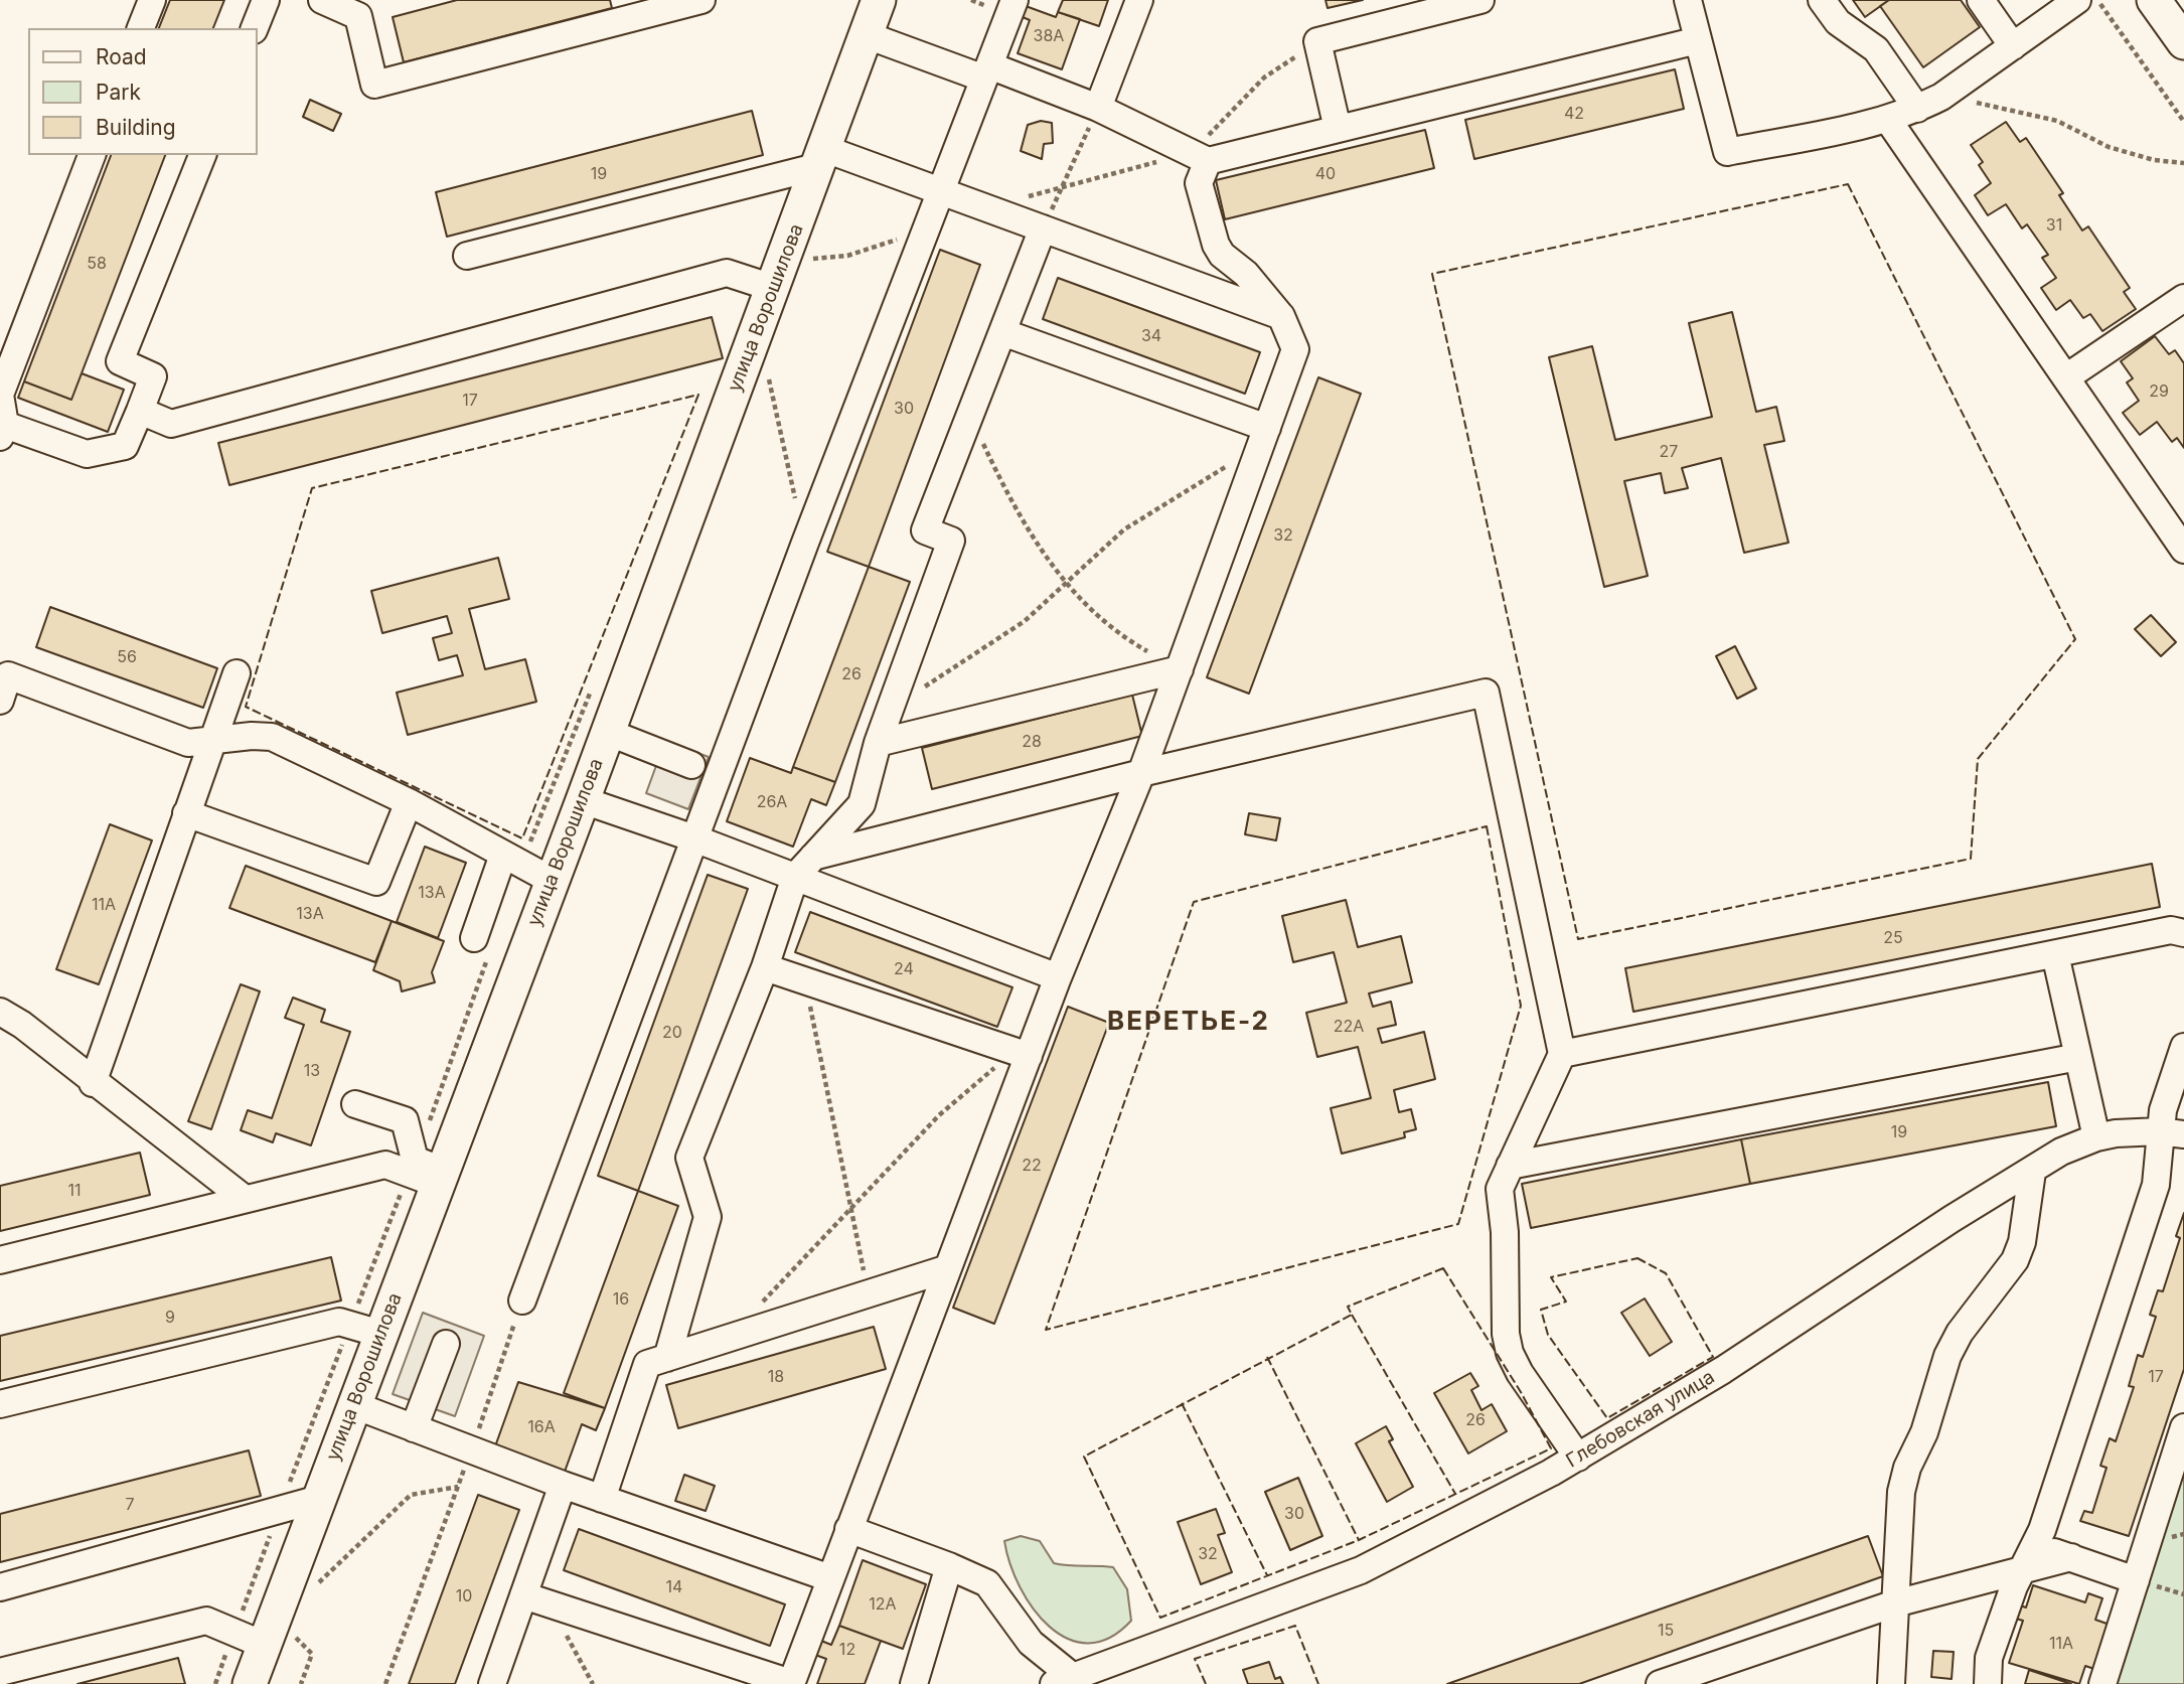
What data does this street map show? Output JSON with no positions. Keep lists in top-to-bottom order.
{
  "streets": {
    "main road": ["улица Ворошилова"],
    "street": ["Глебовская улица"]
  },
  "districts": ["ВЕРЕТЬЕ-2"],
  "house_numbers": [
    "38А",
    "42",
    "19",
    "40",
    "31",
    "58",
    "34",
    "29",
    "17",
    "30",
    "27",
    "32",
    "56",
    "26",
    "28",
    "26А",
    "13А",
    "11А",
    "13А",
    "25",
    "24",
    "22А",
    "20",
    "13",
    "19",
    "22",
    "11",
    "16",
    "9",
    "18",
    "17",
    "26",
    "16А",
    "7",
    "30",
    "32",
    "14",
    "10",
    "12А",
    "15",
    "11А",
    "12"
  ],
  "legend": ["Road", "Park", "Building"]
}
